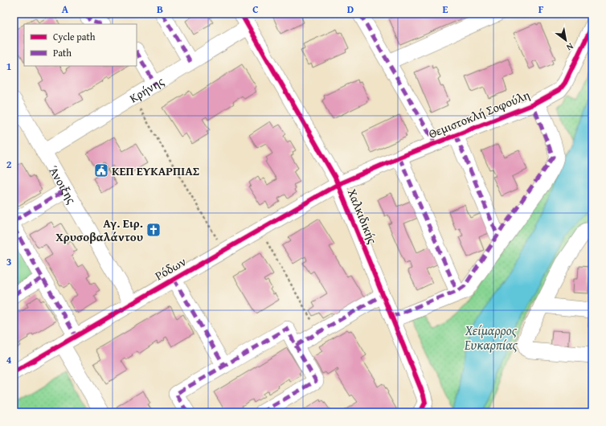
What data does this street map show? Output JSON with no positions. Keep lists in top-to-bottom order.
{
  "streets": {
    "street": [
      "Κρήνης",
      "Θεμιστοκλή Σοφούλη",
      "Άνοιξης",
      "Χαλκιδικής",
      "Ρόδων"
    ]
  },
  "crossings": [
    ["Κρήνης", "Άνοιξης"],
    ["Κρήνης", "Χαλκιδικής"],
    ["Θεμιστοκλή Σοφούλη", "Χαλκιδικής"],
    ["Θεμιστοκλή Σοφούλη", "Ρόδων"],
    ["Άνοιξης", "Ρόδων"],
    ["Χαλκιδικής", "Ρόδων"]
  ],
  "water": ["Χείμαρρος Ευκαρπίας"],
  "places": {
    "public building": ["ΚΕΠ ΕΥΚΑΡΠΙΑΣ"],
    "church": ["Αγ. Ειρ. Χρυσοβαλάντου"]
  },
  "legend": ["Cycle path", "Path"],
  "north": "bottom right",
  "grid": {
    "columns": [
      "A",
      "B",
      "C",
      "D",
      "E",
      "F"
    ],
    "rows": [
      "1",
      "2",
      "3",
      "4"
    ]
  }
}
